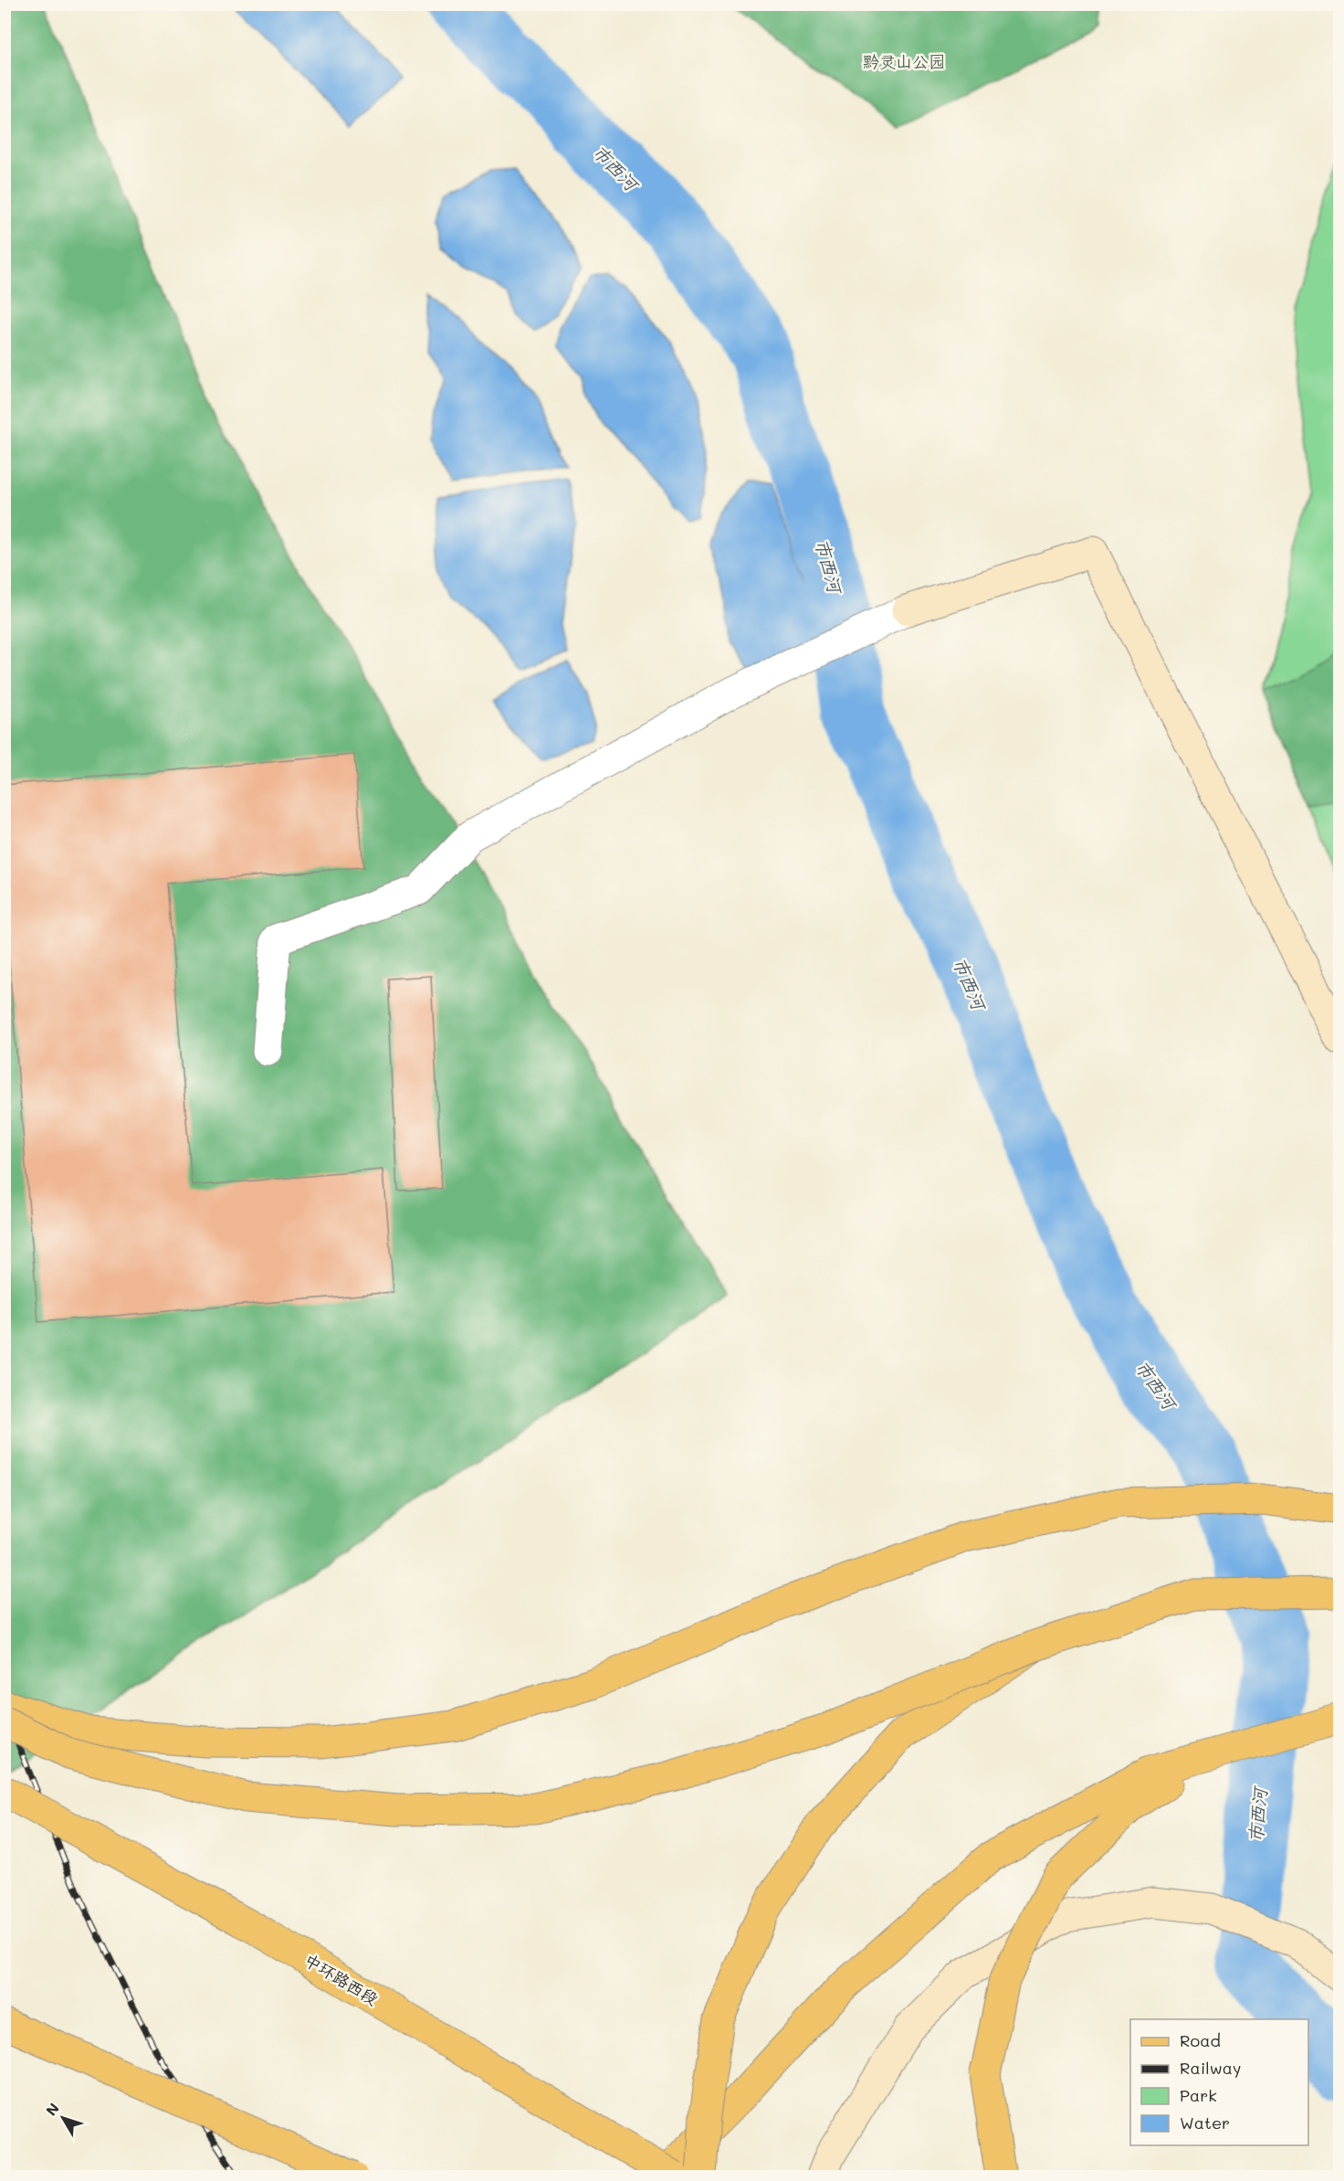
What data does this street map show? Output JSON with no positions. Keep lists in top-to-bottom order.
{
  "streets": {
    "main road": ["中环路西段"]
  },
  "water": ["市西河"],
  "parks": ["黔灵山公园"],
  "legend": [
    "Road",
    "Railway",
    "Park",
    "Water"
  ],
  "north": "top left"
}
